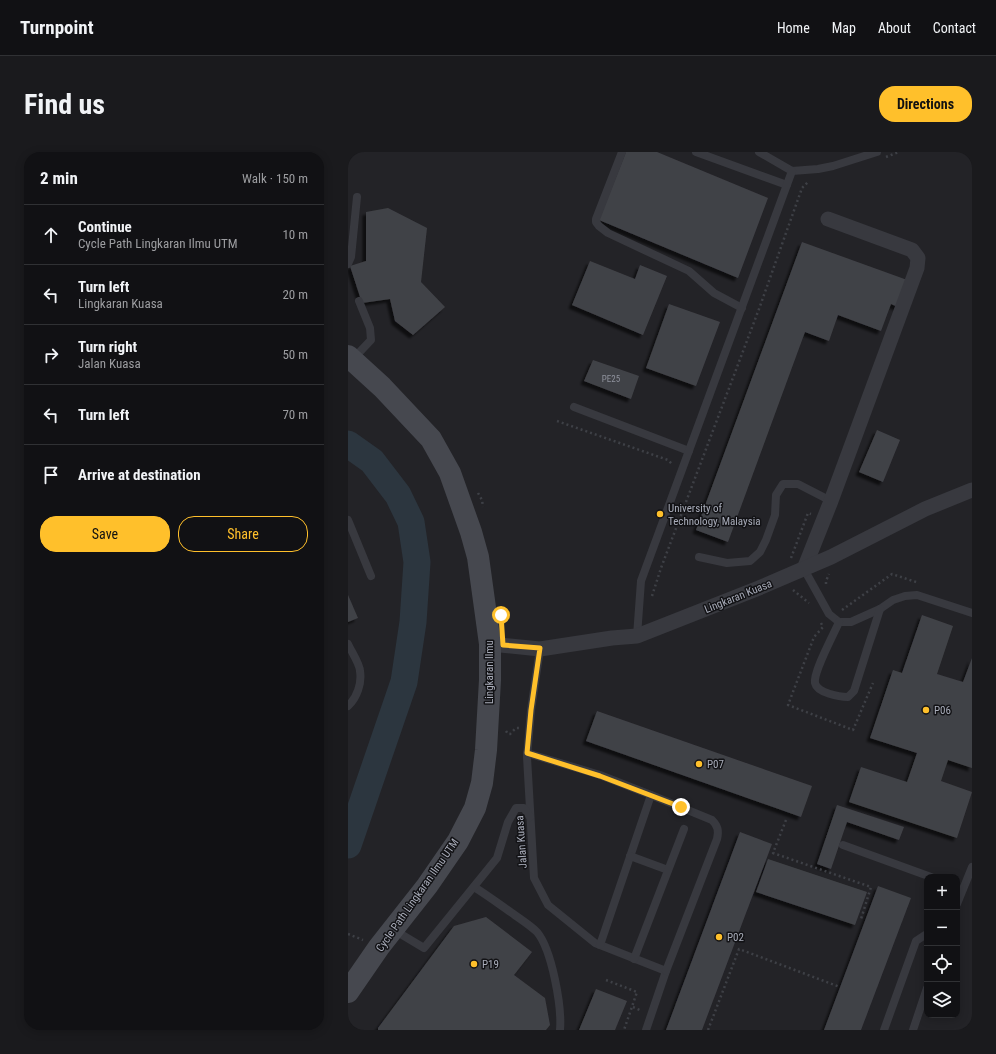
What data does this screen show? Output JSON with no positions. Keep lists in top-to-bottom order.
{
  "streets": {
    "street": ["Lingkaran Kuasa", "Lingkaran Ilmu"],
    "lane": ["Jalan Kuasa"]
  },
  "crossings": [
    ["Lingkaran Kuasa", "Lingkaran Ilmu"],
    ["Lingkaran Kuasa", "Jalan Kuasa"]
  ],
  "places": [
    "University of Technology, Malaysia",
    "P06",
    "P07",
    "P02",
    "P19"
  ],
  "house_numbers": ["PE25"],
  "page": {
    "header": "Turnpoint",
    "nav": [
      "Home",
      "Map",
      "About",
      "Contact"
    ],
    "buttons": [
      "Directions",
      ["Save", "Share"]
    ],
    "title": "Find us",
    "heading": ["2 min", "Walk · 150 m"],
    "list": [
      ["Continue", "Cycle Path Lingkaran Ilmu UTM", "10 m"],
      ["Turn left", "Lingkaran Kuasa", "20 m"],
      ["Turn right", "Jalan Kuasa", "50 m"],
      ["Turn left", "70 m"],
      "Arrive at destination"
    ],
    "map_buttons": ["+", "−"]
  }
}
